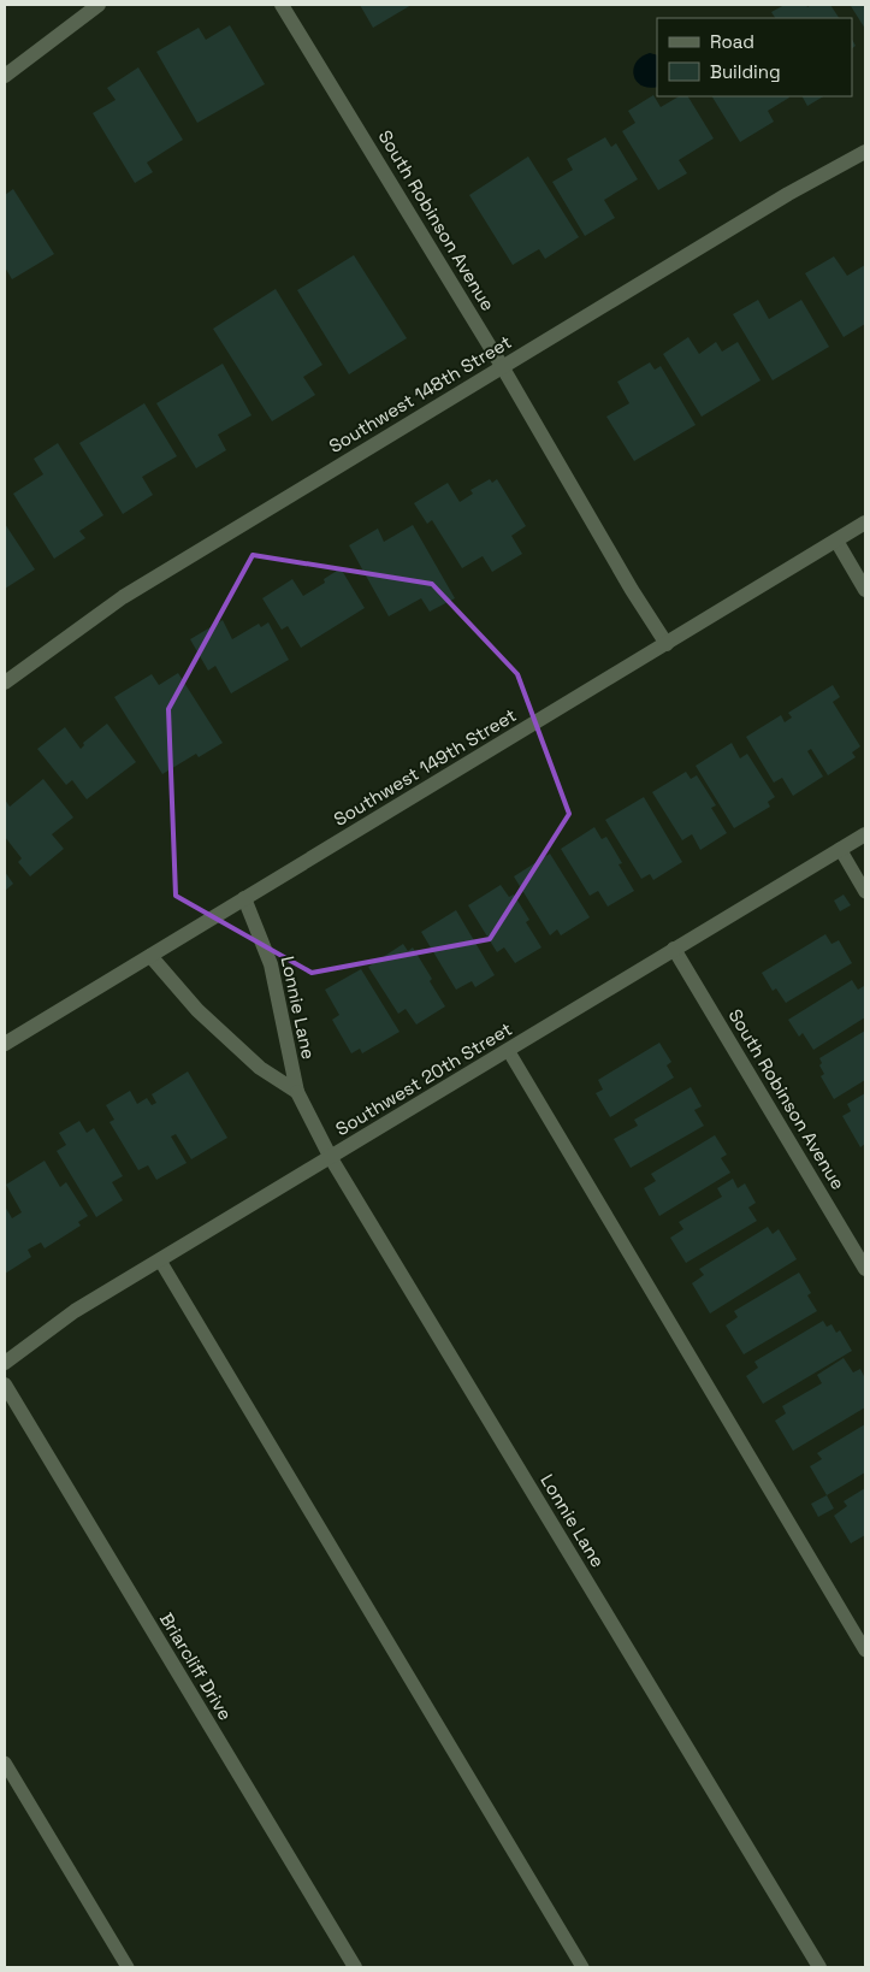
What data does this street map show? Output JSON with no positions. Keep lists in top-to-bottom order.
{
  "streets": {
    "street": [
      "South Robinson Avenue",
      "Southwest 148th Street",
      "Southwest 149th Street",
      "Lonnie Lane",
      "Southwest 20th Street",
      "Briarcliff Drive"
    ]
  },
  "crossings": [
    ["South Robinson Avenue", "Southwest 148th Street"],
    ["South Robinson Avenue", "Southwest 149th Street"],
    ["South Robinson Avenue", "Southwest 20th Street"],
    ["Southwest 149th Street", "Lonnie Lane"],
    ["Lonnie Lane", "Southwest 20th Street"]
  ],
  "legend": ["Road", "Building"]
}
